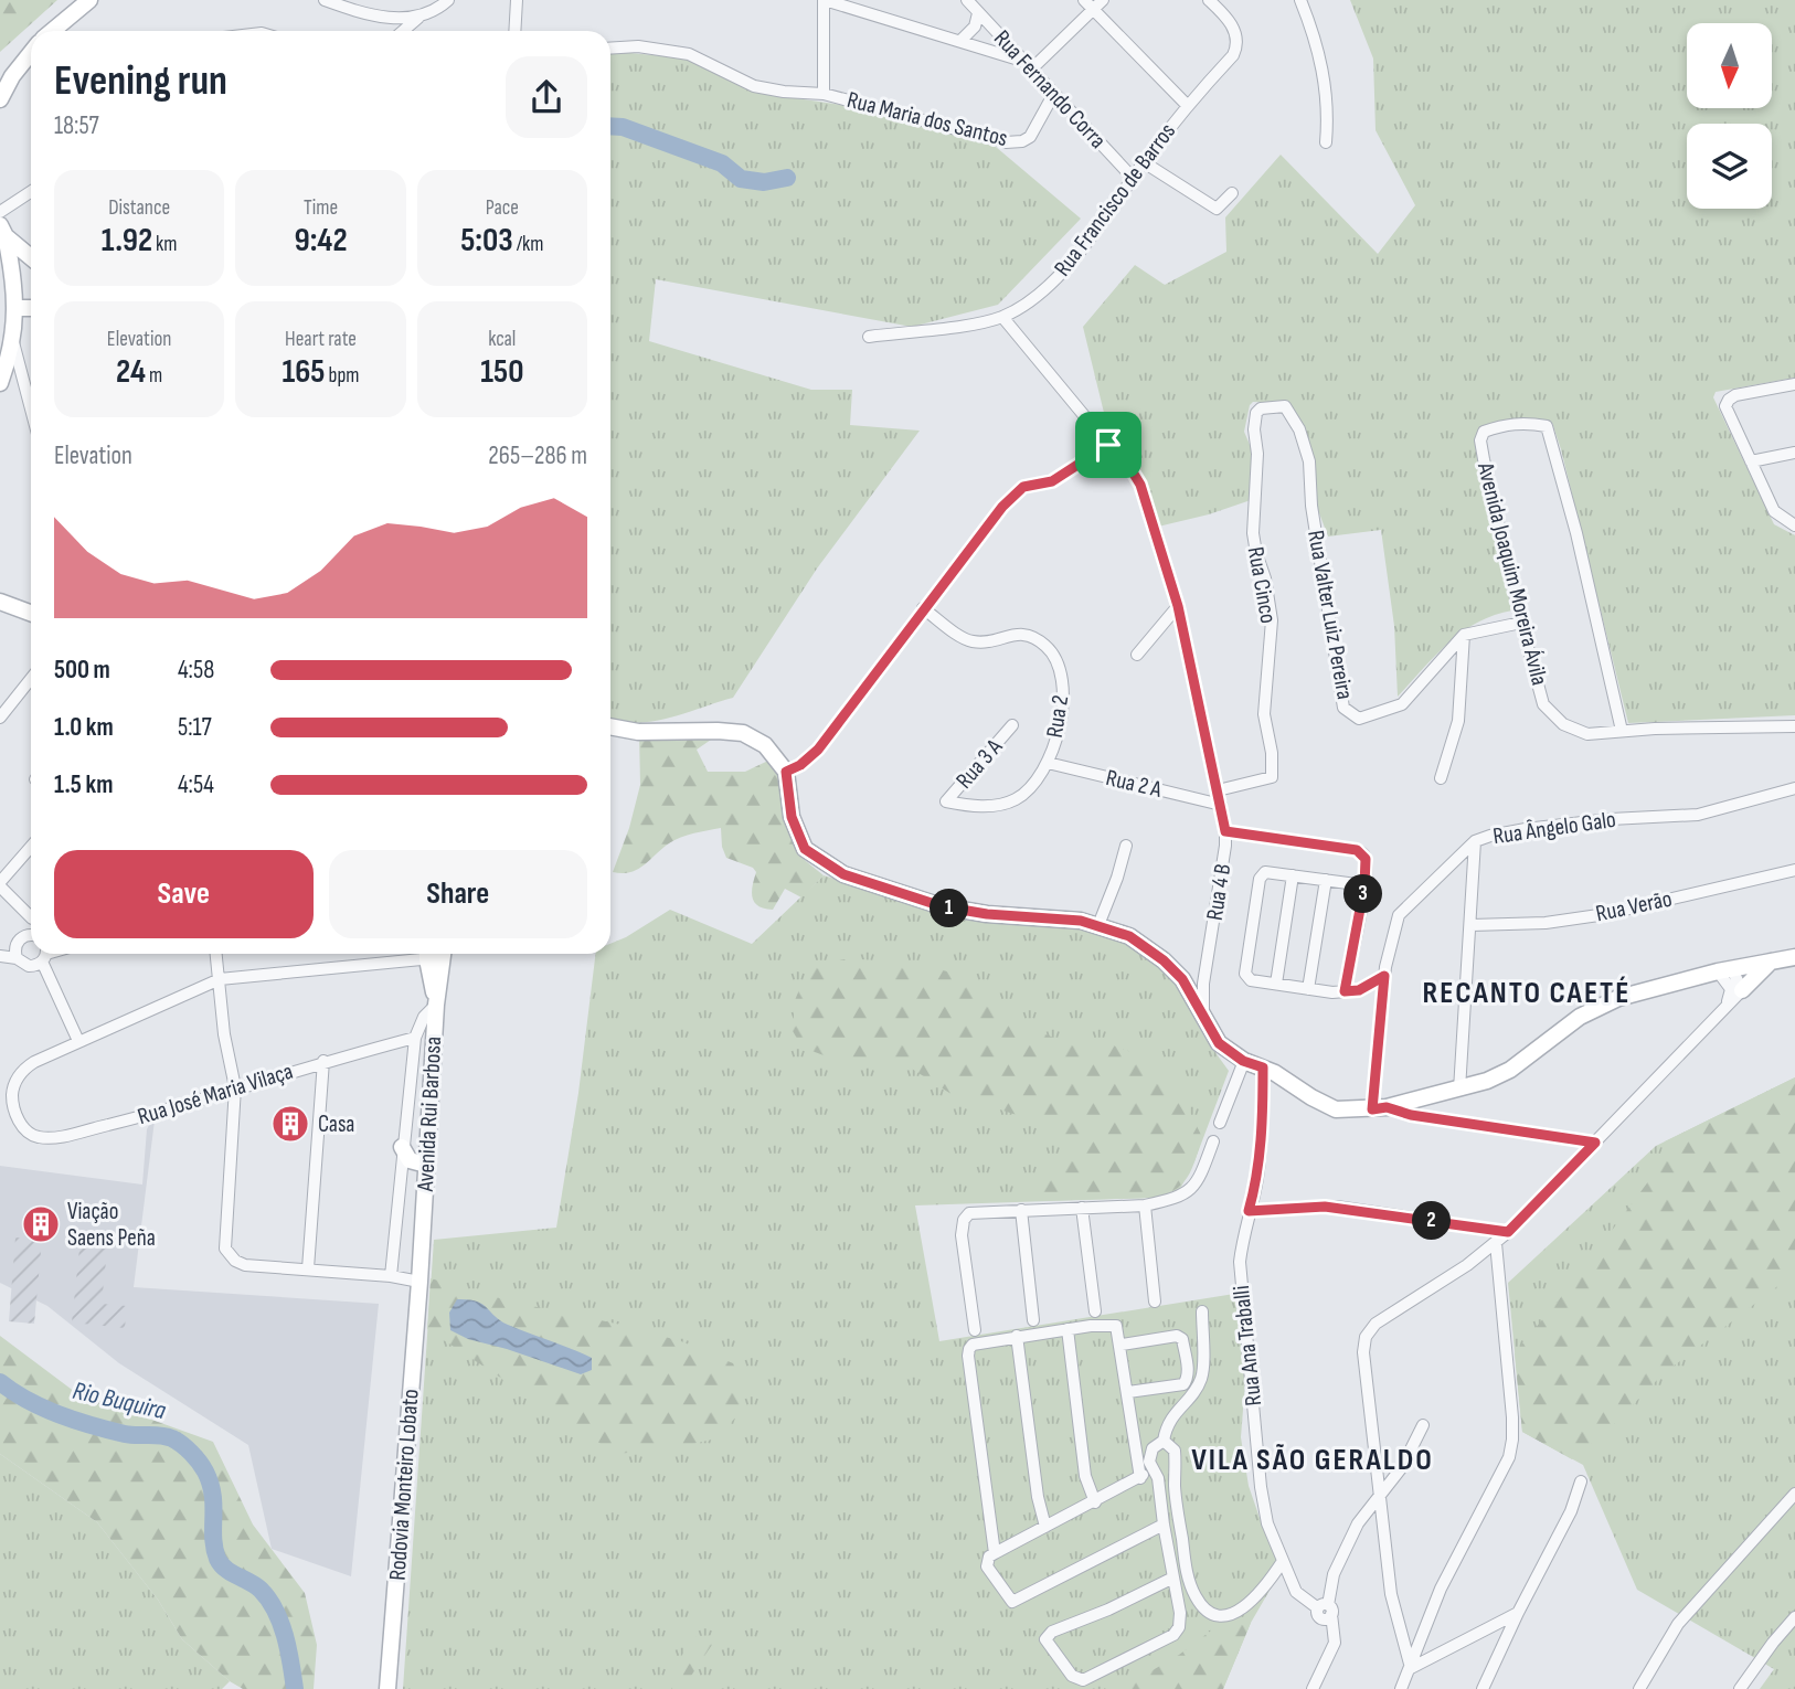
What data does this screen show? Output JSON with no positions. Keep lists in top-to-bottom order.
{
  "streets": {
    "street": [
      "Rua Fernando Corra",
      "Rua Maria dos Santos",
      "Rua Francisco de Barros",
      "Avenida Joaquim Moreira Ávila",
      "Rua Cinco",
      "Rua Valter Luiz Pereira",
      "Rua 2",
      "Rua 3 A",
      "Rua 2 A",
      "Rua Ângelo Galo",
      "Rua 4 B",
      "Rua Verão",
      "Rua José Maria Vilaça",
      "Avenida Rui Barbosa",
      "Rua Ana Traballi",
      "Rodovia Monteiro Lobato"
    ]
  },
  "crossings": [
    ["Rua Fernando Corra", "Rua Maria dos Santos"],
    ["Rua Fernando Corra", "Rua Francisco de Barros"],
    ["Rua Francisco de Barros", "Rua 4 B"],
    ["Rua Cinco", "Rua Valter Luiz Pereira"],
    ["Rua Cinco", "Rua 4 B"],
    ["Rua 2", "Rua 3 A"],
    ["Rua 2", "Rua 2 A"],
    ["Rua 2 A", "Rua 4 B"],
    ["Avenida Rui Barbosa", "Rodovia Monteiro Lobato"]
  ],
  "districts": ["RECANTO CAETÉ", "VILA SÃO GERALDO"],
  "water": ["Rio Buquira"],
  "places": {
    "building": ["Casa", "Viação Saens Peña"]
  },
  "north": "bottom",
  "page": {
    "heading": ["Evening run", "18:57"],
    "stats": [
      ["Distance", "1.92 km"],
      ["Time", "9:42"],
      ["Pace", "5:03 /km"],
      ["Elevation", "24 m"],
      ["Heart rate", "165 bpm"],
      ["kcal", "150"]
    ],
    "chart": ["Elevation", "265–286 m"],
    "list": [
      {
        "name": "500 m",
        "note": "4:58"
      },
      {
        "name": "1.0 km",
        "note": "5:17"
      },
      {
        "name": "1.5 km",
        "note": "4:54"
      }
    ],
    "buttons": ["Save", "Share"],
    "pins": ["3", "1", "2"]
  }
}
